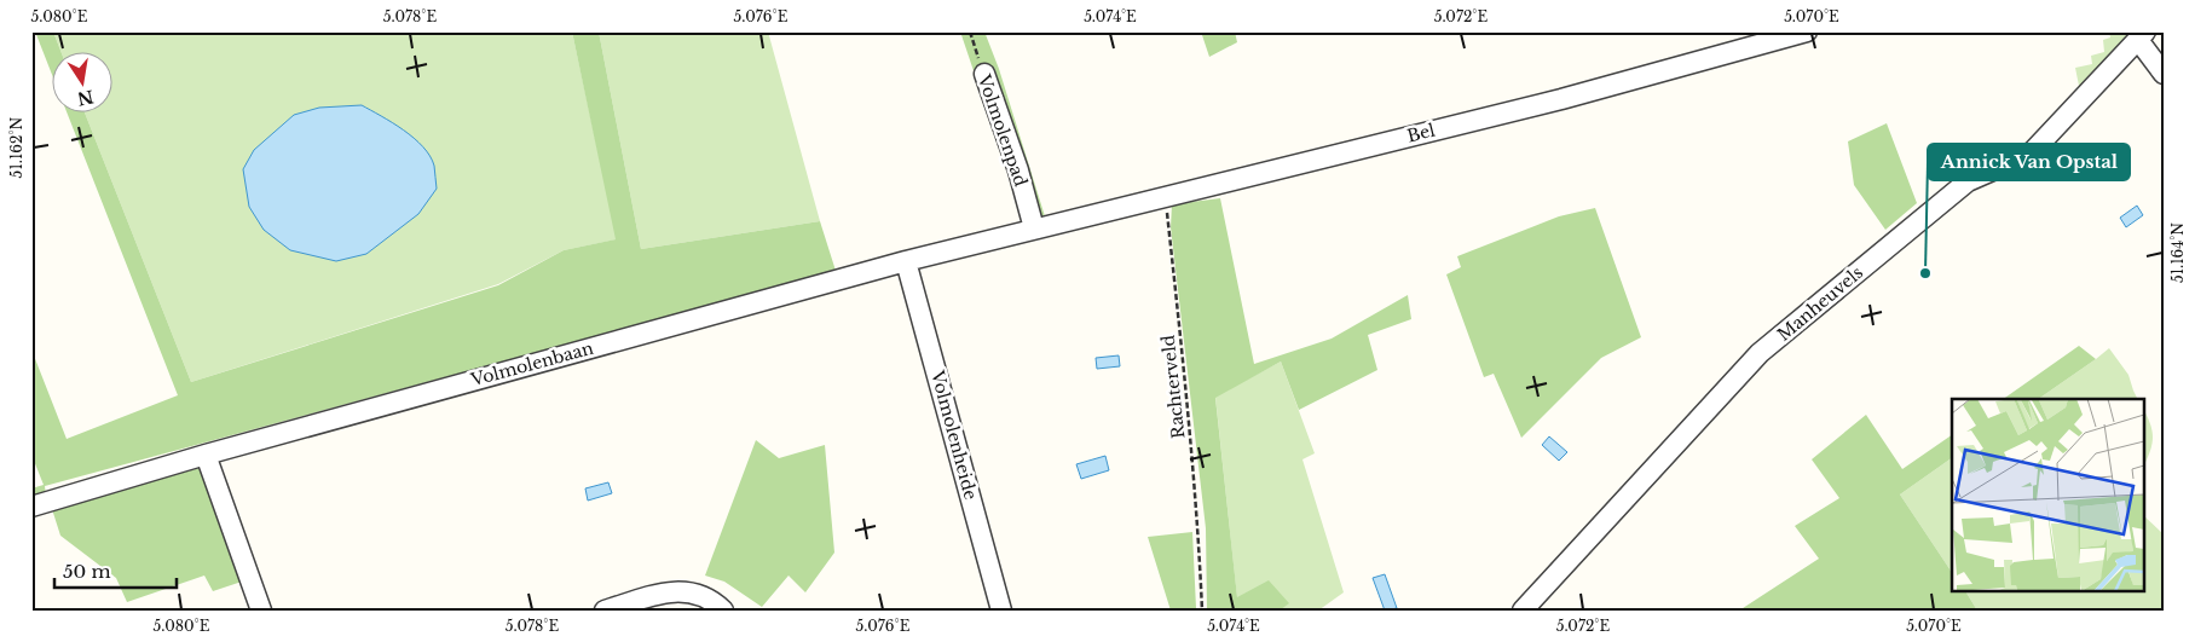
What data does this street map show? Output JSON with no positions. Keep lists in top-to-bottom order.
{
  "streets": {
    "street": [
      "Volmolenpad",
      "Bel",
      "Manheuvels",
      "Volmolenbaan",
      "Volmolenheide"
    ],
    "path": ["Rachterveld"]
  },
  "crossings": [
    ["Volmolenpad", "Bel"],
    ["Volmolenpad", "Volmolenbaan"],
    ["Bel", "Volmolenbaan"],
    ["Bel", "Rachterveld"],
    ["Volmolenbaan", "Volmolenheide"]
  ],
  "places": ["Annick Van Opstal"],
  "scale_bar": "50 m",
  "north": "bottom",
  "coordinates": [
    "5.080°E",
    "5.078°E",
    "5.076°E",
    "5.074°E",
    "5.072°E",
    "5.070°E",
    "51.162°N",
    "51.164°N"
  ]
}
